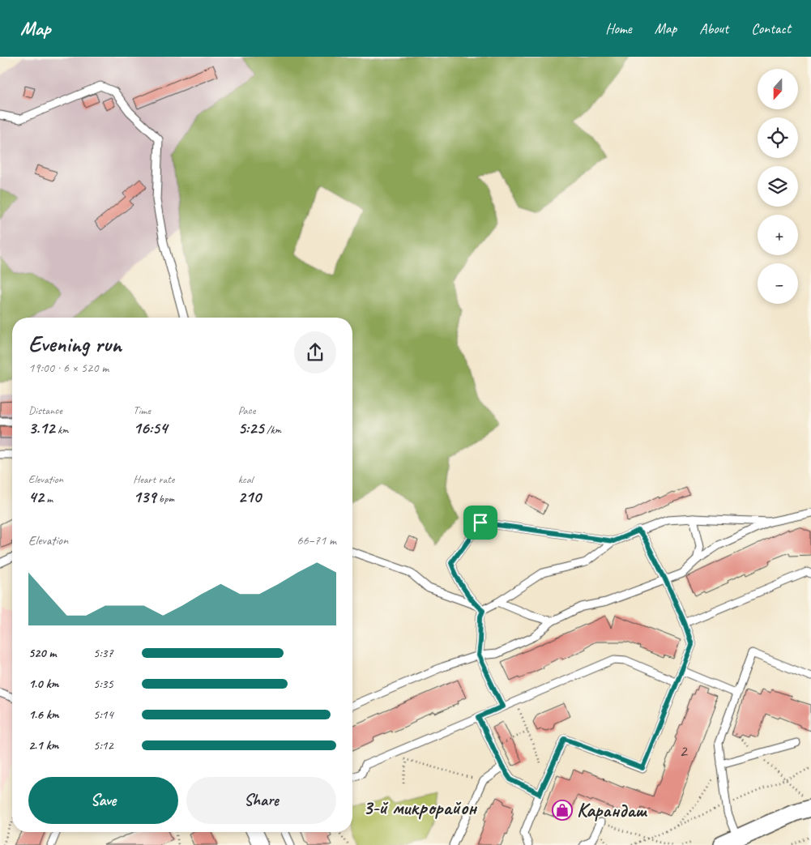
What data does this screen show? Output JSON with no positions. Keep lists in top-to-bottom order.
{
  "districts": ["3-й микрорайон"],
  "places": {
    "shop": ["Карандаш"]
  },
  "house_numbers": ["2"],
  "north": "bottom",
  "page": {
    "header": "Map",
    "nav": [
      "Home",
      "Map",
      "About",
      "Contact"
    ],
    "map_buttons": ["+", "−"],
    "heading": ["Evening run", "19:00 · 6 × 520 m"],
    "stats": [
      ["Distance", "3.12 km"],
      ["Time", "16:54"],
      ["Pace", "5:25 /km"],
      ["Elevation", "42 m"],
      ["Heart rate", "139 bpm"],
      ["kcal", "210"]
    ],
    "chart": ["Elevation", "66–71 m"],
    "list": [
      {
        "name": "520 m",
        "note": "5:37"
      },
      {
        "name": "1.0 km",
        "note": "5:35"
      },
      {
        "name": "1.6 km",
        "note": "5:14"
      },
      {
        "name": "2.1 km",
        "note": "5:12"
      }
    ],
    "buttons": ["Save", "Share"]
  }
}
